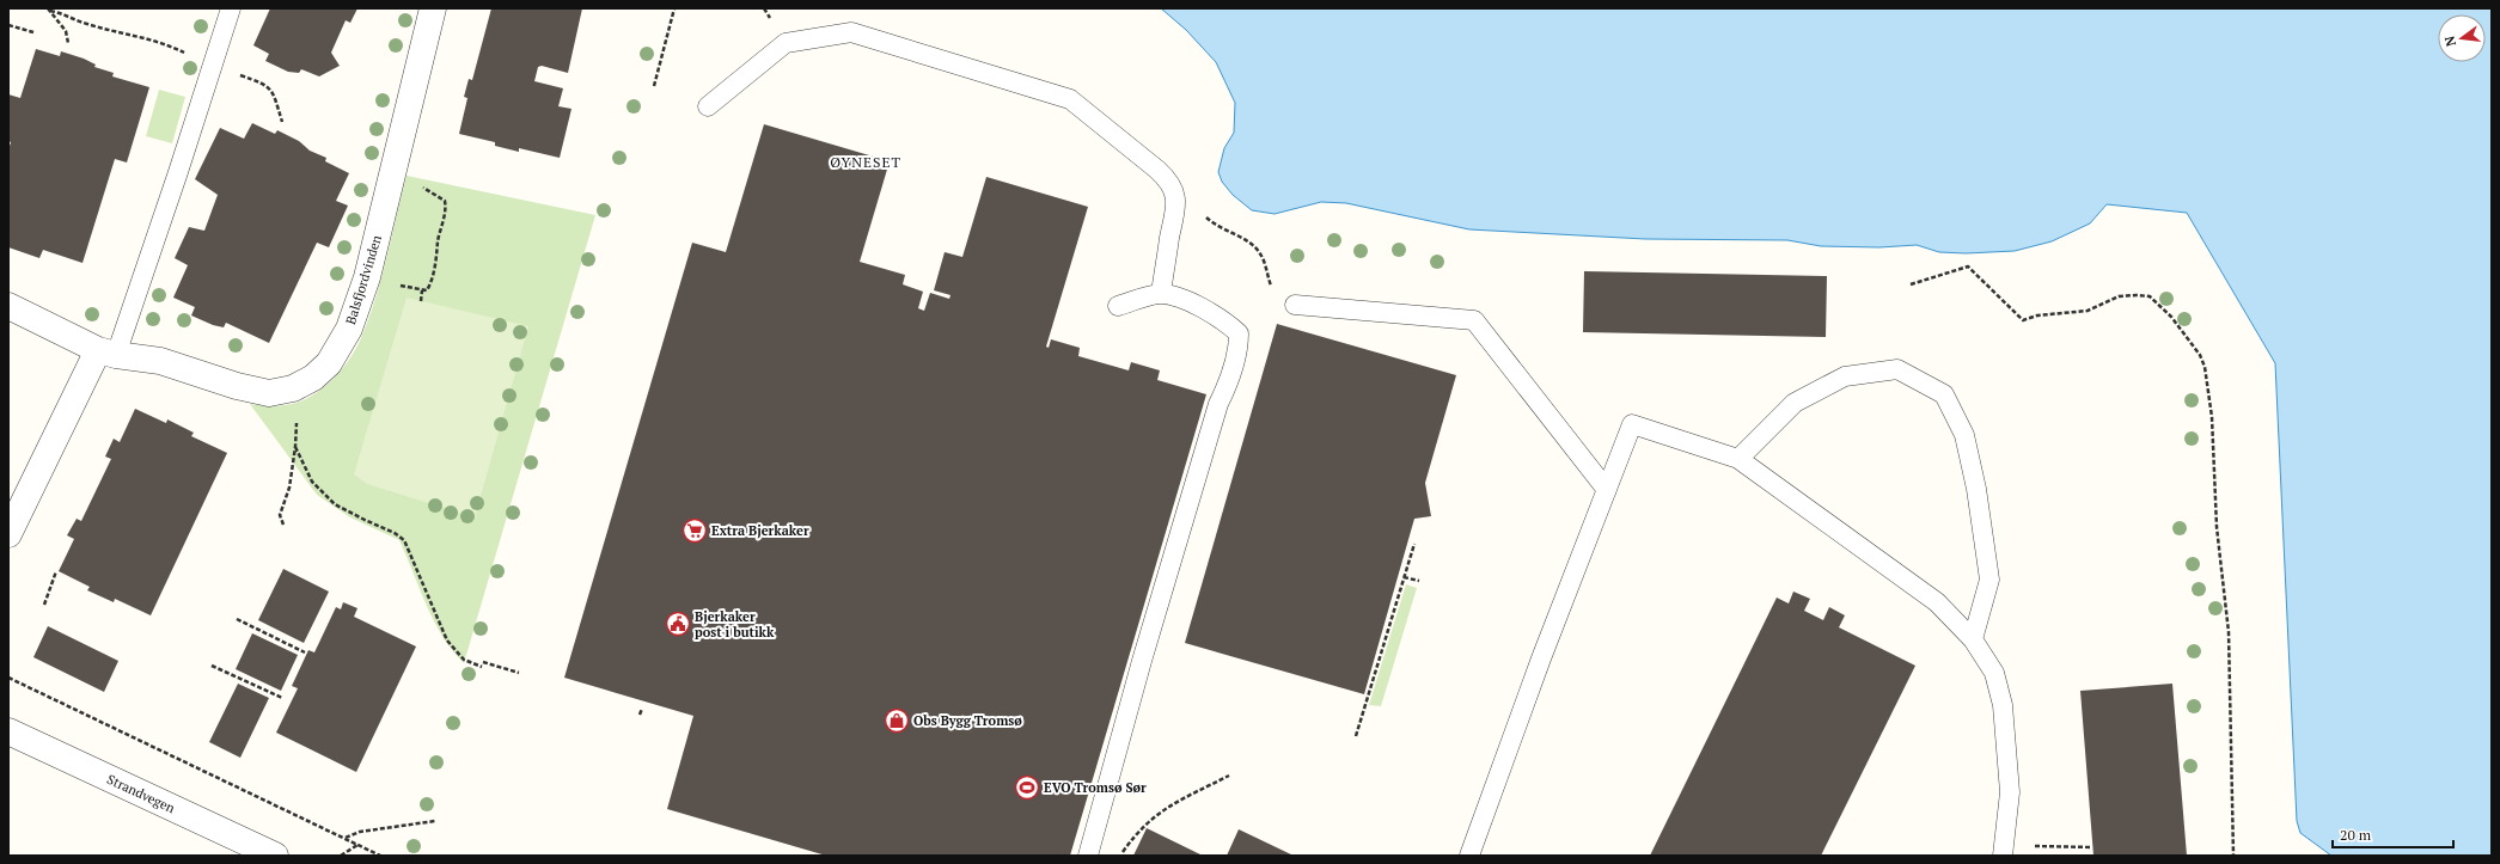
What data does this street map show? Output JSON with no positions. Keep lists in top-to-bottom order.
{
  "streets": {
    "street": ["Balsfjordvinden", "Strandvegen"]
  },
  "districts": ["ØYNESET"],
  "places": {
    "supermarket": ["Extra Bjerkaker"],
    "public building": ["Bjerkaker post i butikk"],
    "shop": ["Obs Bygg Tromsø"],
    "sports": ["EVO Tromsø Sør"]
  },
  "scale_bar": "20 m",
  "north": "left"
}
